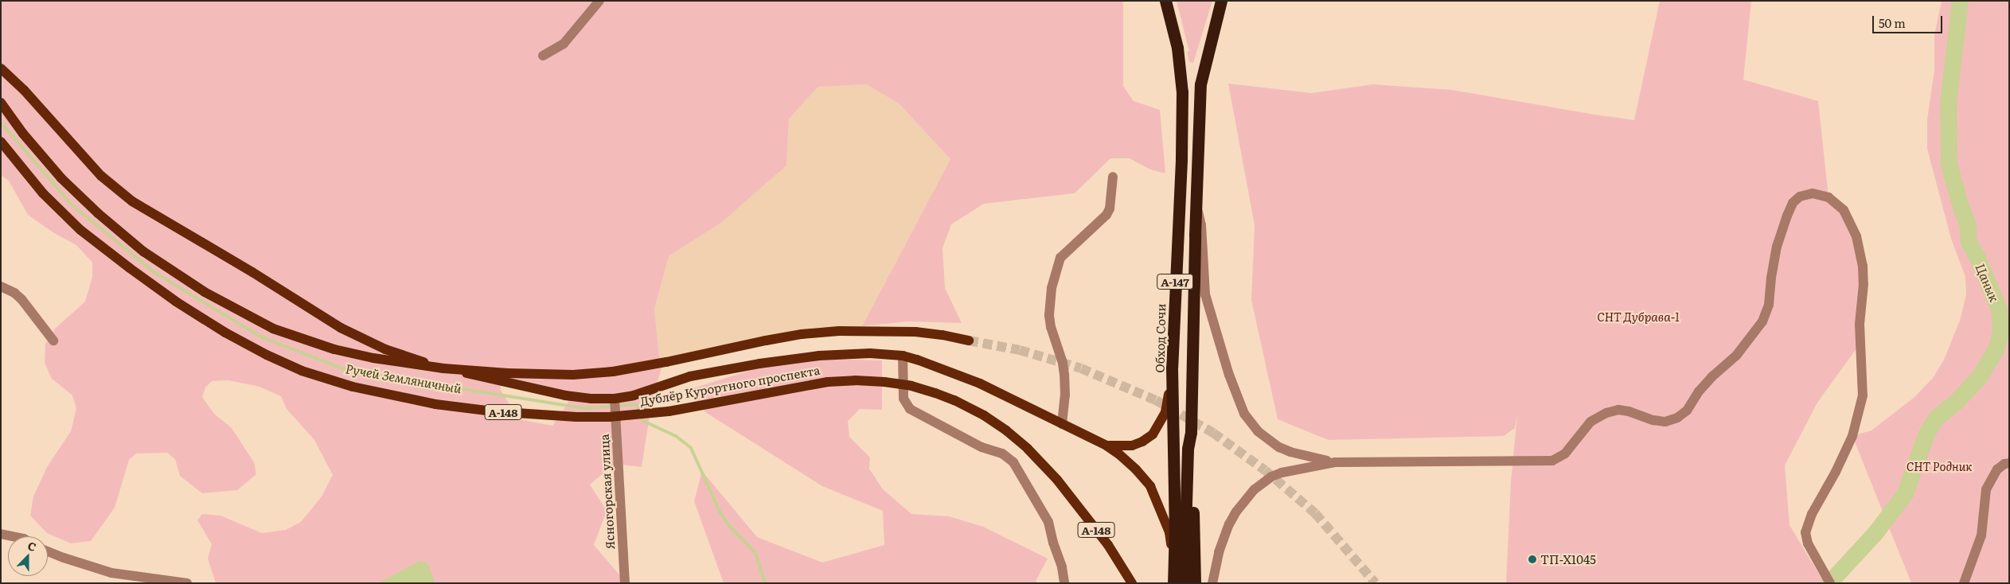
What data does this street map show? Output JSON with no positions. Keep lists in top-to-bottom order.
{
  "streets": {
    "highway": ["А-147", "Обход Сочи"],
    "main road": ["Дублёр Курортного проспекта", "А-148"],
    "street": ["Ясногорская улица"]
  },
  "crossings": [
    ["А-147", "Обход Сочи"]
  ],
  "water": ["Цанык", "Ручей Земляничный"],
  "parks": ["СНТ Дубрава-1", "СНТ Родник"],
  "places": ["ТП-Х1045"],
  "scale_bar": "50 m",
  "north": "top"
}
